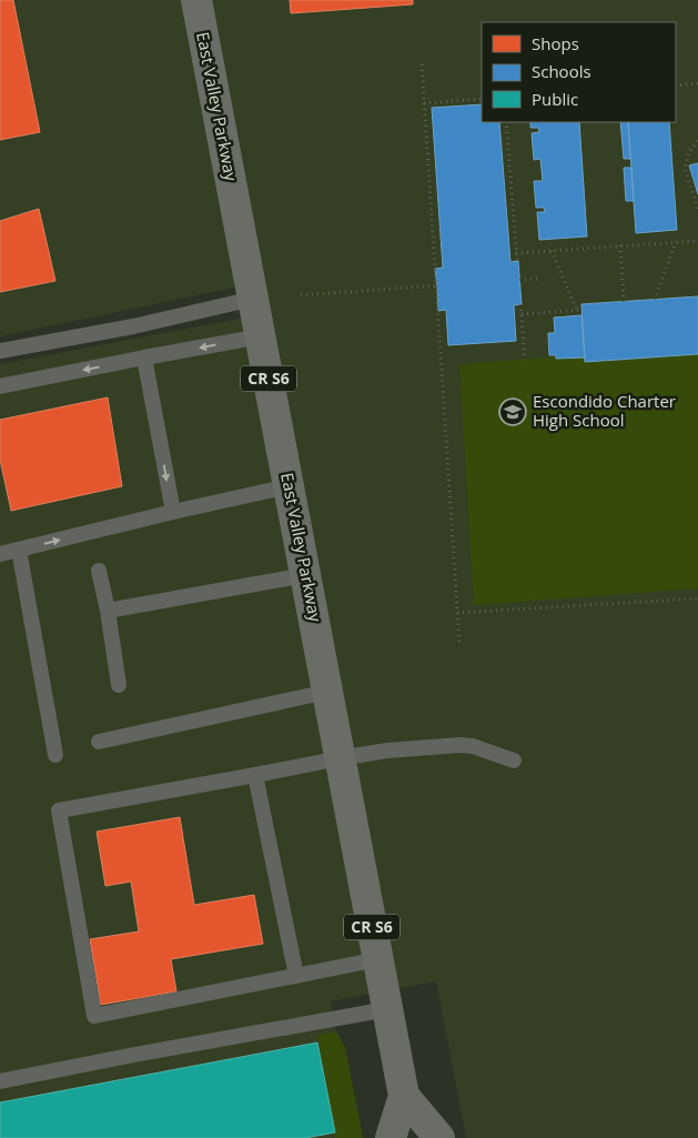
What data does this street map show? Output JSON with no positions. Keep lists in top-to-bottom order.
{
  "streets": {
    "main road": ["East Valley Parkway", "CR S6"]
  },
  "places": {
    "school or university": ["Escondido Charter High School"]
  },
  "legend": ["Shops", "Schools", "Public"]
}
